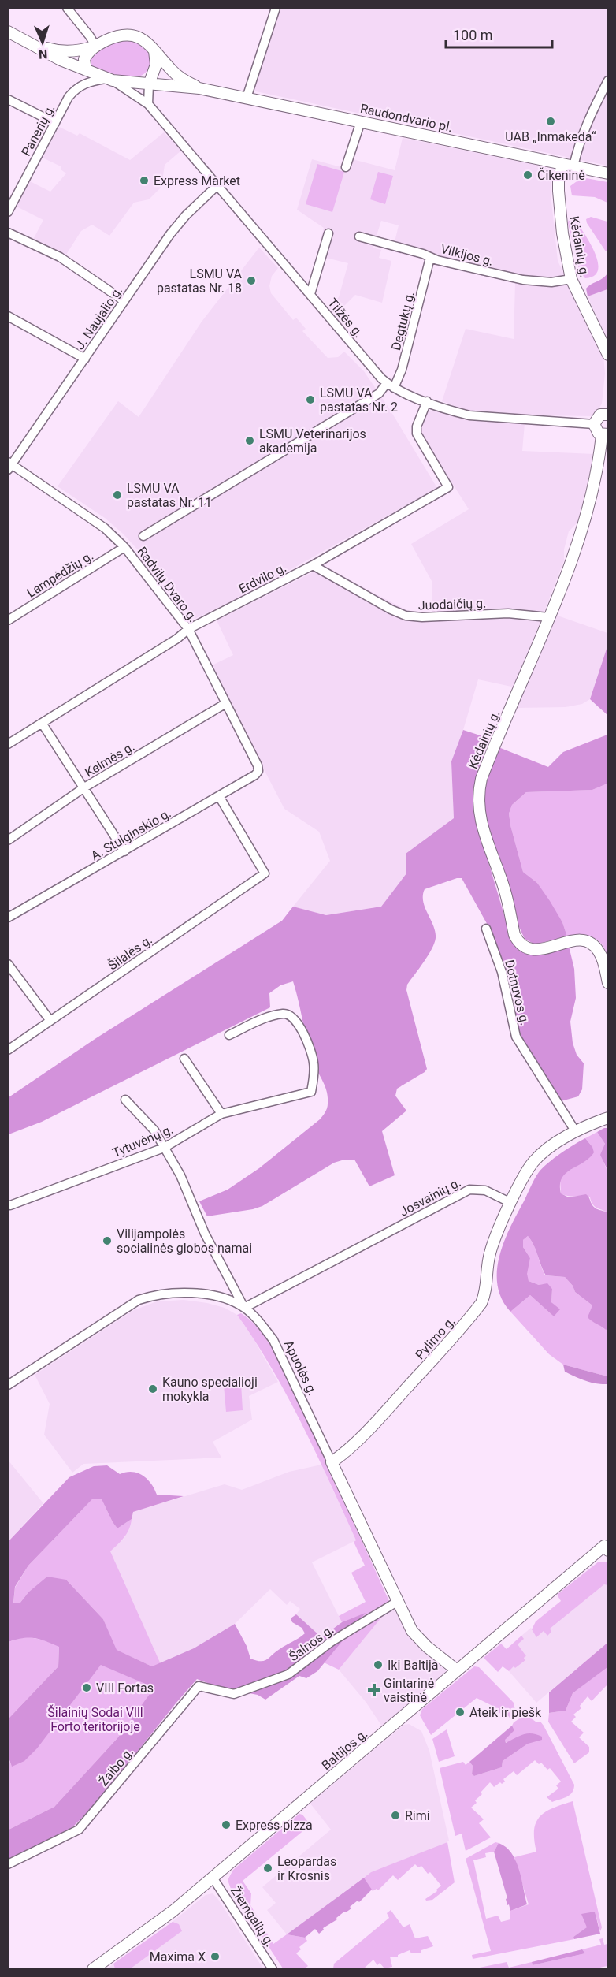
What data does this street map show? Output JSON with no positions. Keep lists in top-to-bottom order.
{
  "streets": {
    "main road": [
      "Raudondvario pl.",
      "Kėdainių g.",
      "Pylimo g.",
      "Apuolės g.",
      "Baltijos g."
    ],
    "street": [
      "Panerių g.",
      "Vilkijos g.",
      "J. Naujalio g.",
      "Tilžės g.",
      "Degtukų g.",
      "Lampėdžių g.",
      "Erdvilo g.",
      "Radvilų Dvaro g.",
      "Juodaičių g.",
      "Kelmės g.",
      "A. Stulginskio g.",
      "Šilalės g.",
      "Dotnuvos g.",
      "Tytuvėnų g.",
      "Josvainių g.",
      "Šalnos g.",
      "Žaibo g.",
      "Žiemgalių g."
    ]
  },
  "crossings": [
    ["Raudondvario pl.", "Panerių g."],
    ["Raudondvario pl.", "Kėdainių g."],
    ["Raudondvario pl.", "Tilžės g."],
    ["Panerių g.", "Tilžės g."],
    ["Kėdainių g.", "Vilkijos g."],
    ["Kėdainių g.", "Juodaičių g."],
    ["Vilkijos g.", "Degtukų g."],
    ["J. Naujalio g.", "Tilžės g."],
    ["J. Naujalio g.", "Radvilų Dvaro g."],
    ["Tilžės g.", "Degtukų g."],
    ["Tilžės g.", "Erdvilo g."],
    ["Lampėdžių g.", "Radvilų Dvaro g."],
    ["Erdvilo g.", "Radvilų Dvaro g."],
    ["Erdvilo g.", "Juodaičių g."],
    ["Radvilų Dvaro g.", "Kelmės g."],
    ["Radvilų Dvaro g.", "A. Stulginskio g."],
    ["A. Stulginskio g.", "Šilalės g."],
    ["Josvainių g.", "Pylimo g."],
    ["Josvainių g.", "Apuolės g."],
    ["Pylimo g.", "Apuolės g."],
    ["Apuolės g.", "Šalnos g."],
    ["Apuolės g.", "Baltijos g."],
    ["Šalnos g.", "Žaibo g."],
    ["Baltijos g.", "Žiemgalių g."]
  ],
  "parks": ["Šilainių Sodai Vlll Forto teritorijoje"],
  "places": {
    "other": [
      "UAB „Inmakeda“",
      "Čikeninė",
      "Express Market",
      "LSMU VA pastatas Nr. 18",
      "LSMU VA pastatas Nr. 2",
      "LSMU Veterinarijos akademija",
      "LSMU VA pastatas Nr. 11",
      "Vilijampolės socialinės globos namai",
      "Kauno specialioji mokykla",
      "Iki Baltija",
      "VIII Fortas",
      "Ateik ir piešk",
      "Rimi",
      "Express pizza",
      "Leopardas ir Krosnis",
      "Maxima X"
    ],
    "health": ["Gintarinė vaistinė"]
  },
  "scale_bar": "100 m",
  "north": "bottom"
}
